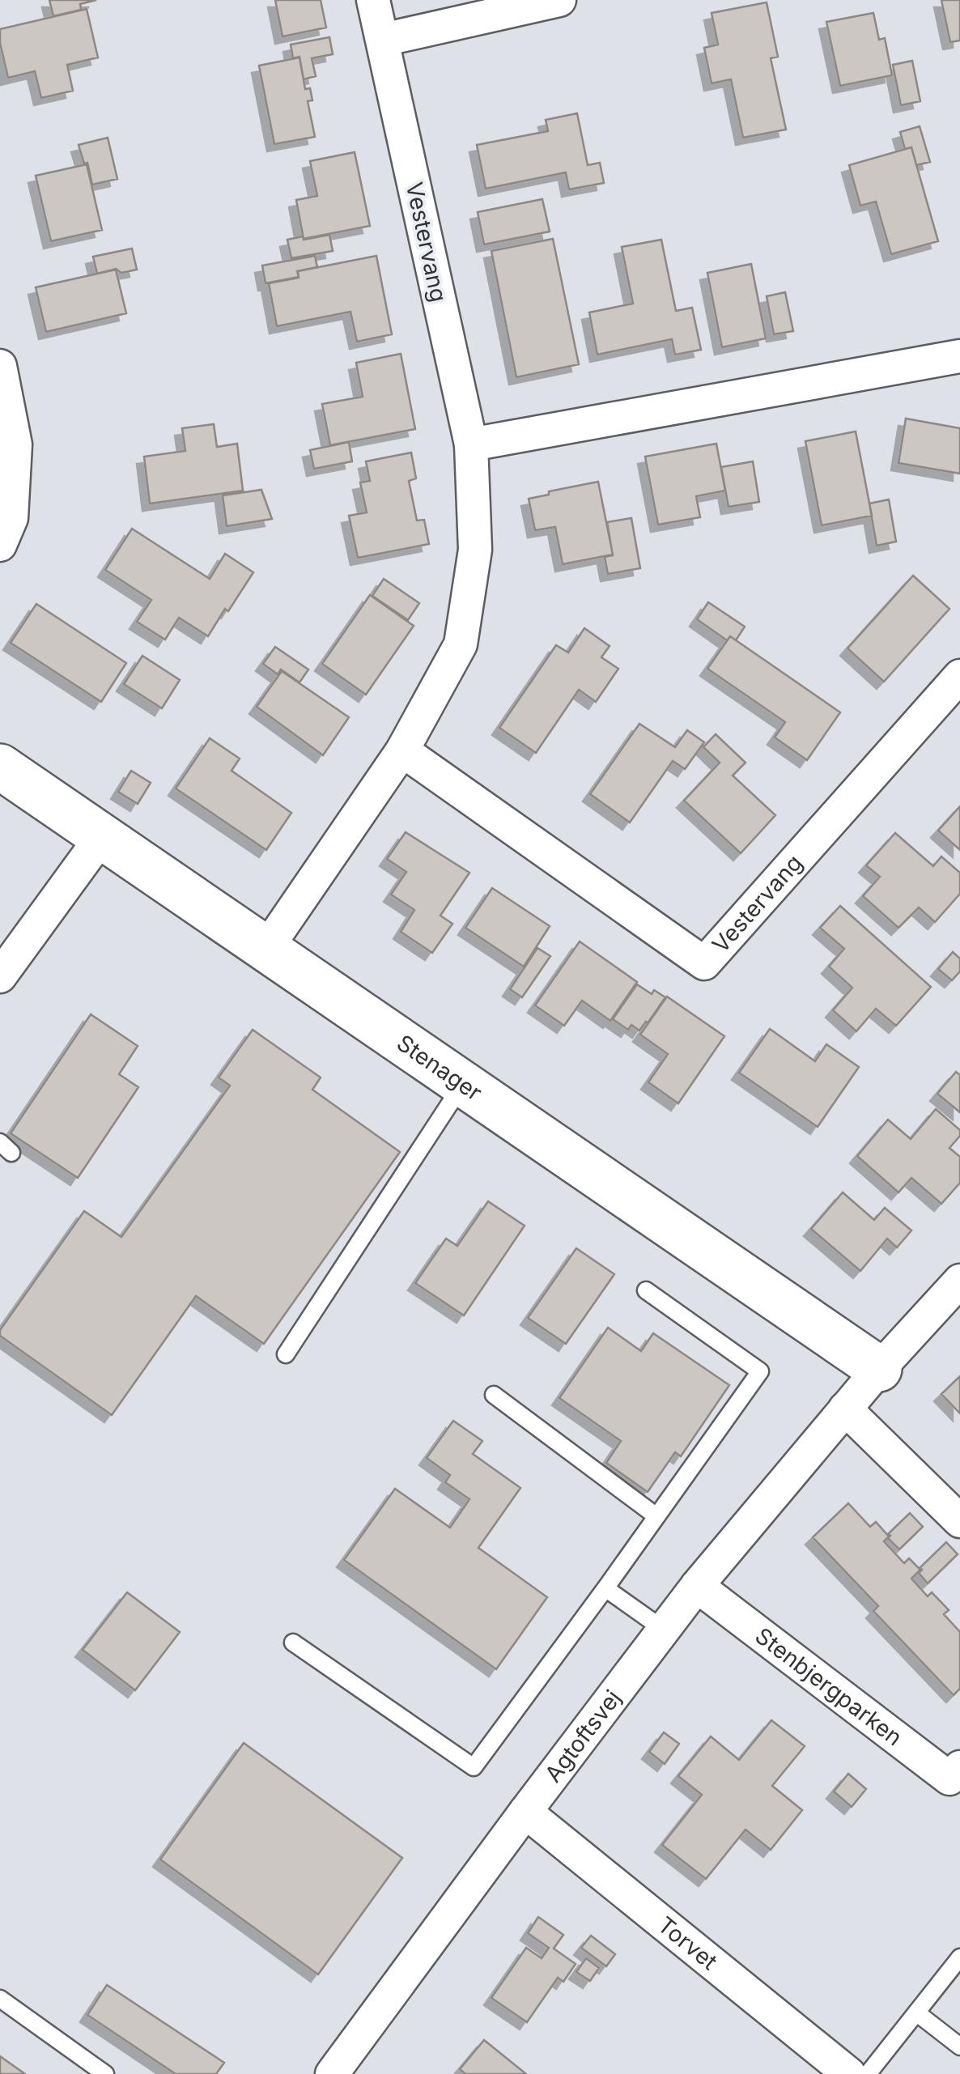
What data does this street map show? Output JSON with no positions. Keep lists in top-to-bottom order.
{
  "streets": {
    "street": [
      "Vestervang",
      "Stenager",
      "Stenbjergparken",
      "Agtoftsvej",
      "Torvet"
    ]
  },
  "crossings": [
    ["Vestervang", "Stenager"],
    ["Stenager", "Agtoftsvej"],
    ["Stenbjergparken", "Agtoftsvej"],
    ["Agtoftsvej", "Torvet"]
  ]
}
